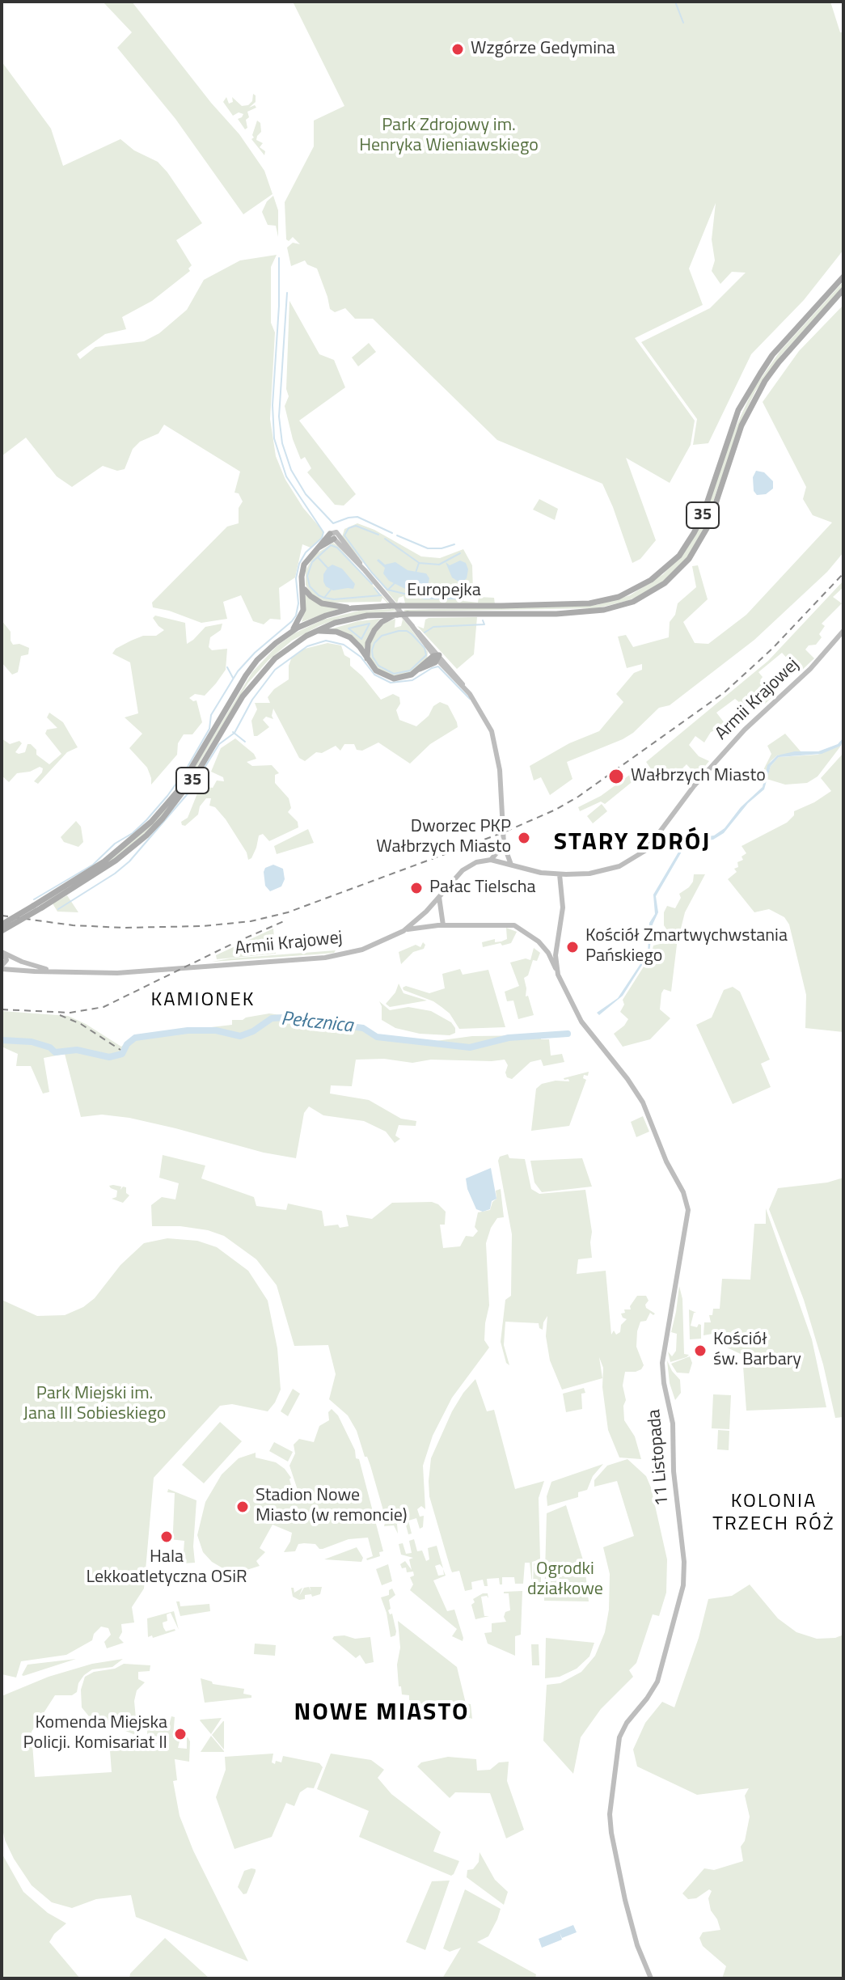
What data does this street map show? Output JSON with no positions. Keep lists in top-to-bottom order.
{
  "streets": {
    "main road": [
      "35",
      "Europejka",
      "Armii Krajowej",
      "11 Listopada"
    ]
  },
  "crossings": [
    ["Armii Krajowej", "11 Listopada"]
  ],
  "districts": [
    "STARY ZDRÓJ",
    "KAMIONEK",
    "KOLONIA TRZECH RÓŻ",
    "NOWE MIASTO"
  ],
  "water": ["Pełcznica"],
  "parks": ["Park Zdrojowy im. Henryka Wieniawskiego", "Park Miejski im. Jana III Sobieskiego", "Ogrodki działkowe"],
  "places": [
    "Wzgórze Gedymina",
    "Wałbrzych Miasto",
    "Dworzec PKP Wałbrzych Miasto",
    "Pałac Tielscha",
    "Kościół Zmartwychwstania Pańskiego",
    "Kościół św. Barbary",
    "Stadion Nowe Miasto (w remoncie)",
    "Hala Lekkoatletyczna OSiR",
    "Komenda Miejska Policji. Komisariat II"
  ]
}
